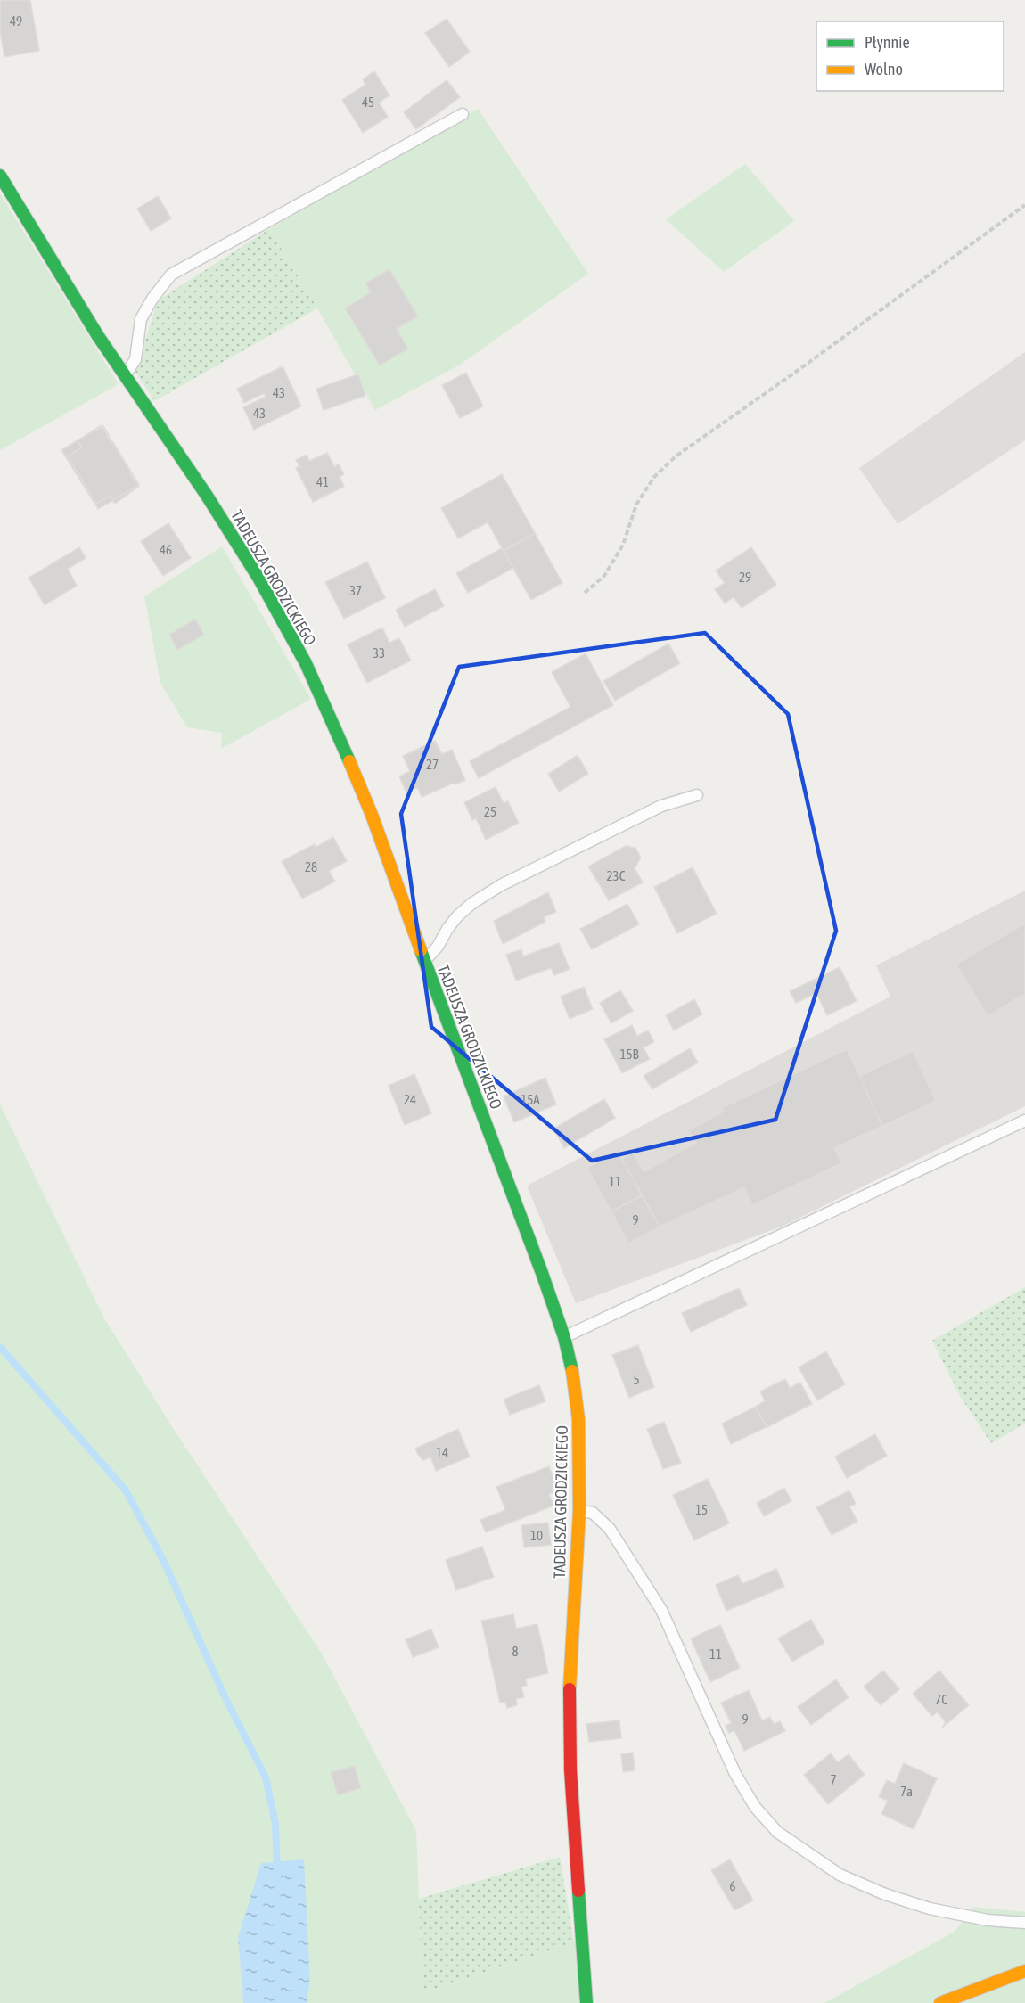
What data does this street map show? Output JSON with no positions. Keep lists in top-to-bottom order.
{
  "streets": {
    "street": ["TADEUSZA GRODZICKIEGO"]
  },
  "house_numbers": [
    "49",
    "45",
    "43",
    "43",
    "41",
    "46",
    "29",
    "37",
    "33",
    "27",
    "25",
    "28",
    "23C",
    "15B",
    "24",
    "15A",
    "11",
    "9",
    "5",
    "14",
    "15",
    "10",
    "8",
    "11",
    "7C",
    "9",
    "7",
    "7a",
    "6"
  ],
  "legend": ["Płynnie", "Wolno"]
}
